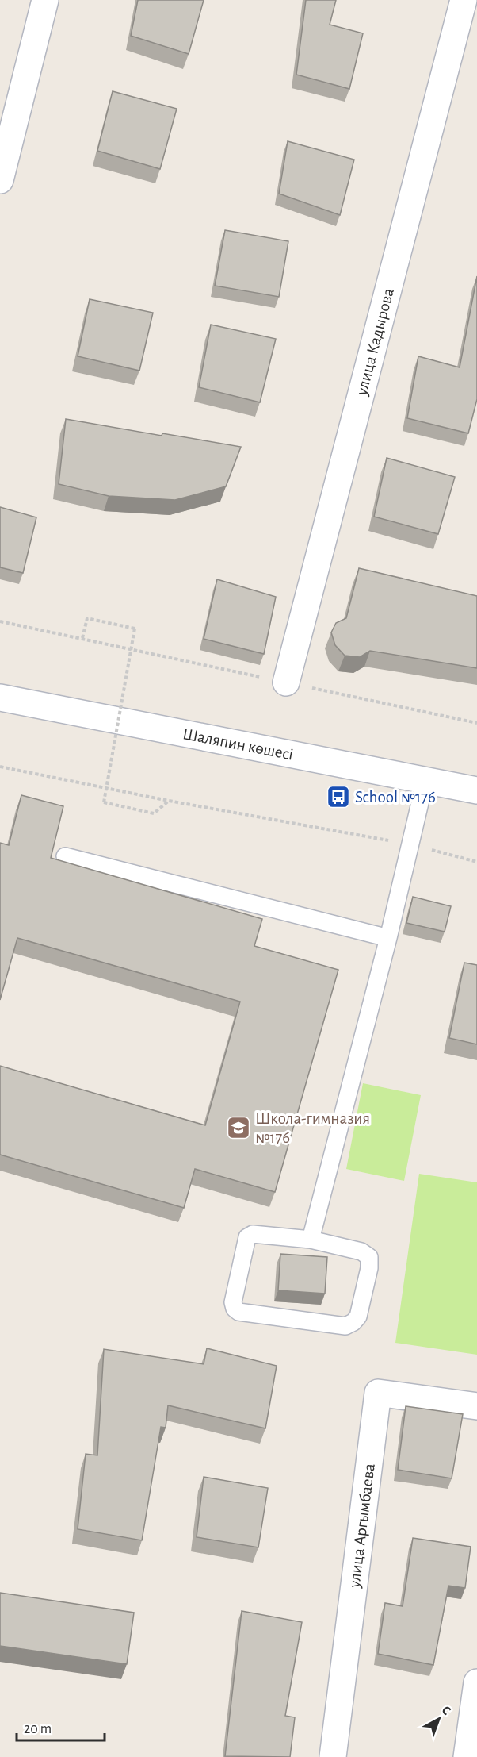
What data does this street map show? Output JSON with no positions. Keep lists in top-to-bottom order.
{
  "streets": {
    "street": ["улица Кадырова", "Шаляпин көшесі", "улица Аргымбаева"]
  },
  "places": {
    "bus stop": ["School №176"],
    "school or university": ["Школа-гимназия №176"]
  },
  "scale_bar": "20 m",
  "north": "top right"
}
